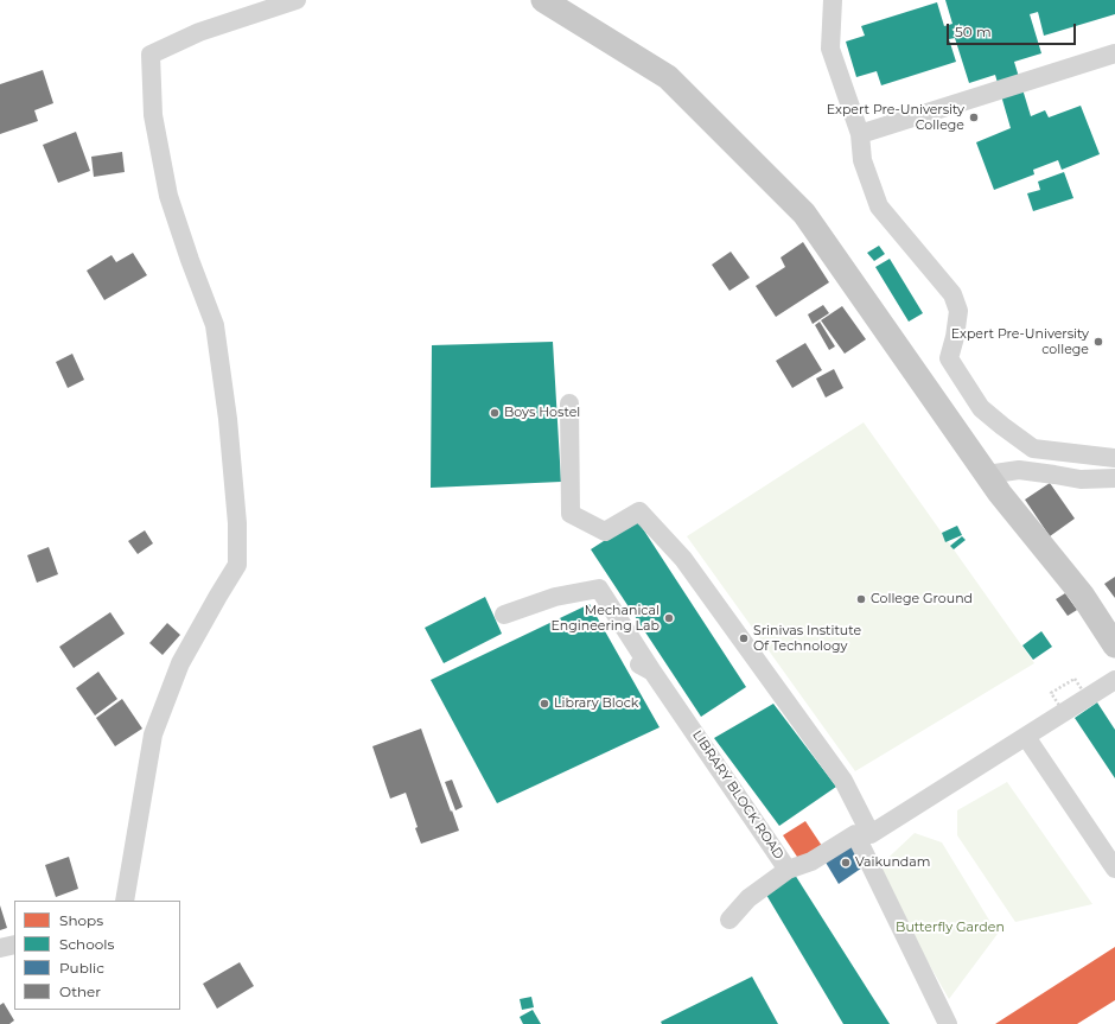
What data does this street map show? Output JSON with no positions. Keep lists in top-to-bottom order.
{
  "streets": {
    "street": ["LIBRARY BLOCK ROAD"]
  },
  "parks": ["Butterfly Garden"],
  "places": [
    "Expert Pre-University College",
    "Expert Pre-University college",
    "Boys Hostel",
    "College Ground",
    "Mechanical Engineering Lab",
    "Srinivas Institute Of Technology",
    "Library Block",
    "Vaikundam"
  ],
  "legend": [
    "Shops",
    "Schools",
    "Public",
    "Other"
  ],
  "scale_bar": "50 m"
}
